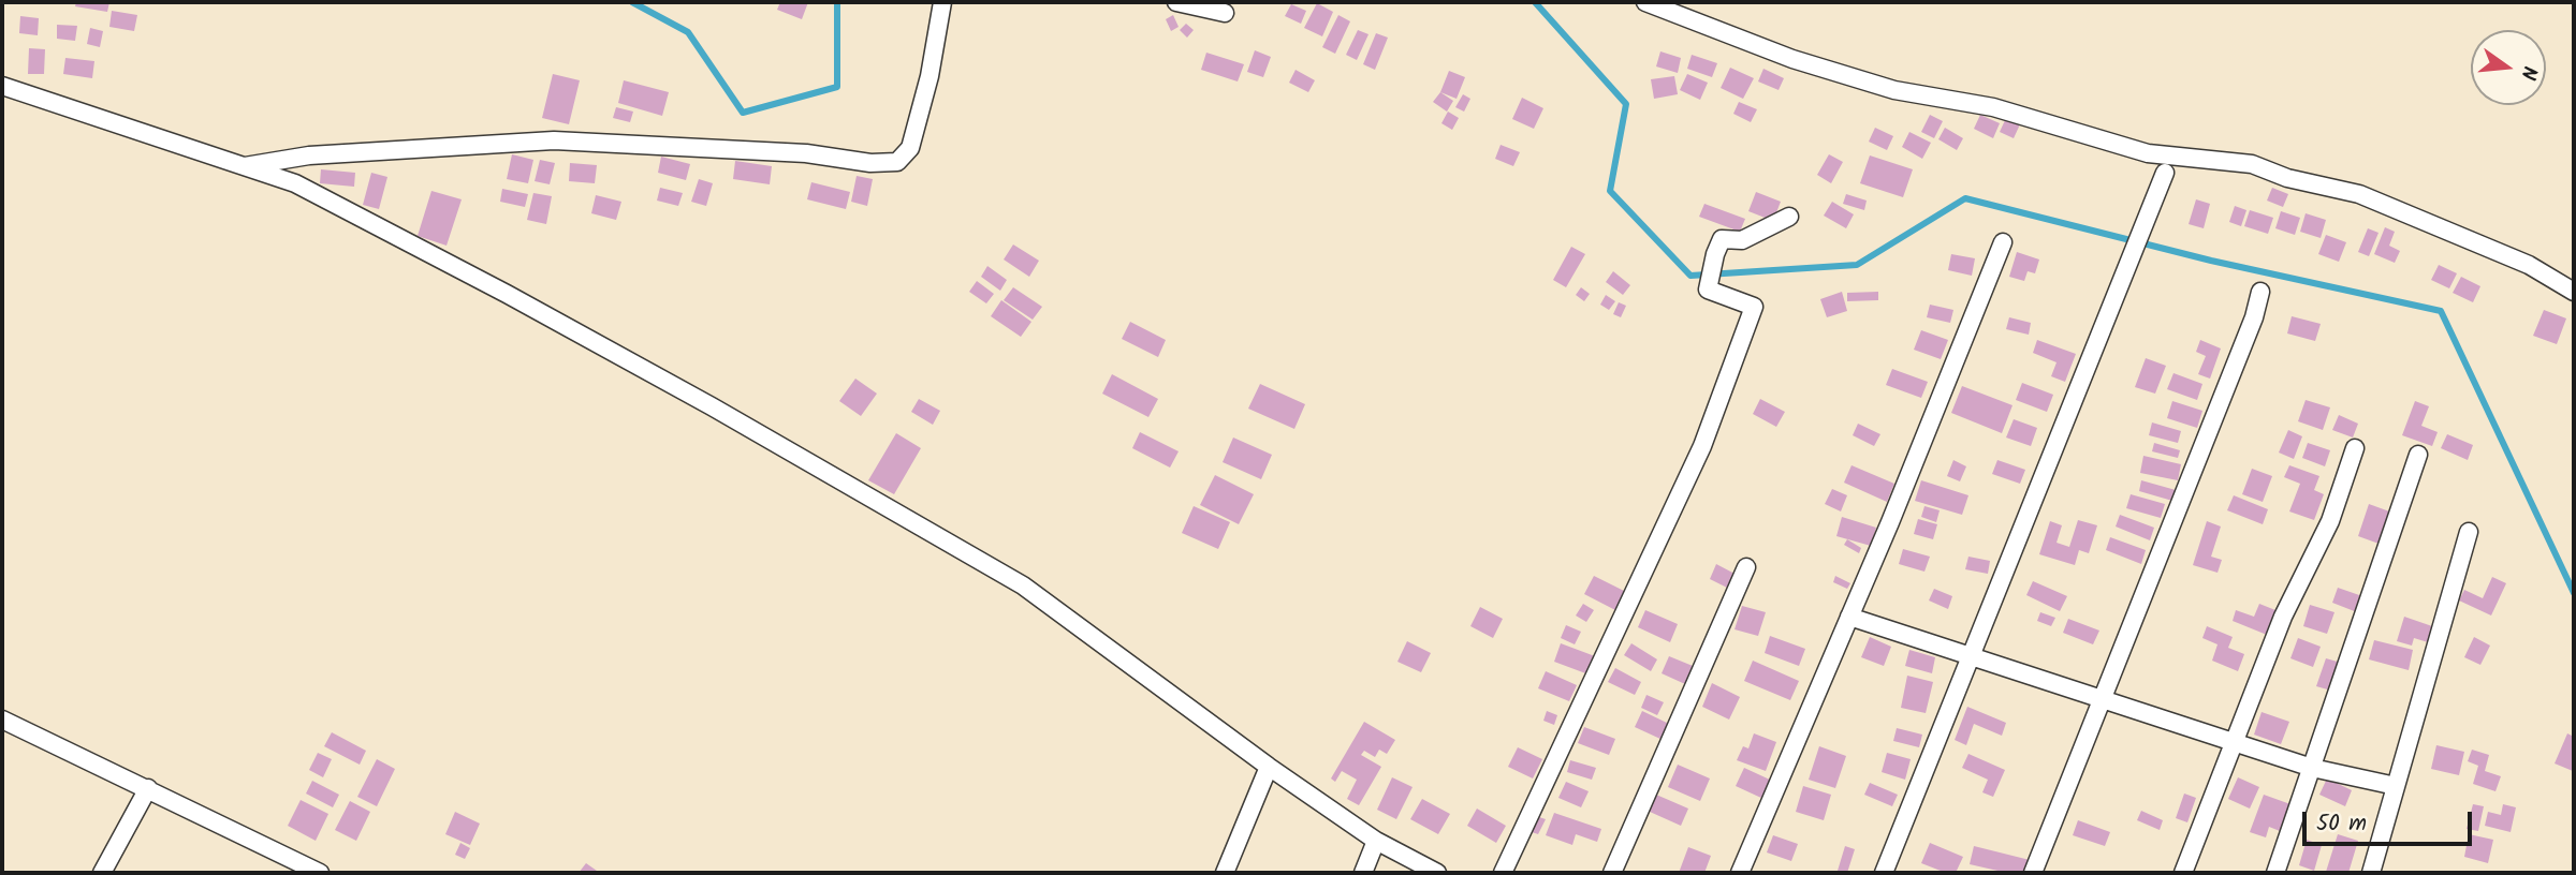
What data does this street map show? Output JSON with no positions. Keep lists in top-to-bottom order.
{
  "scale_bar": "50 m",
  "north": "right"
}
